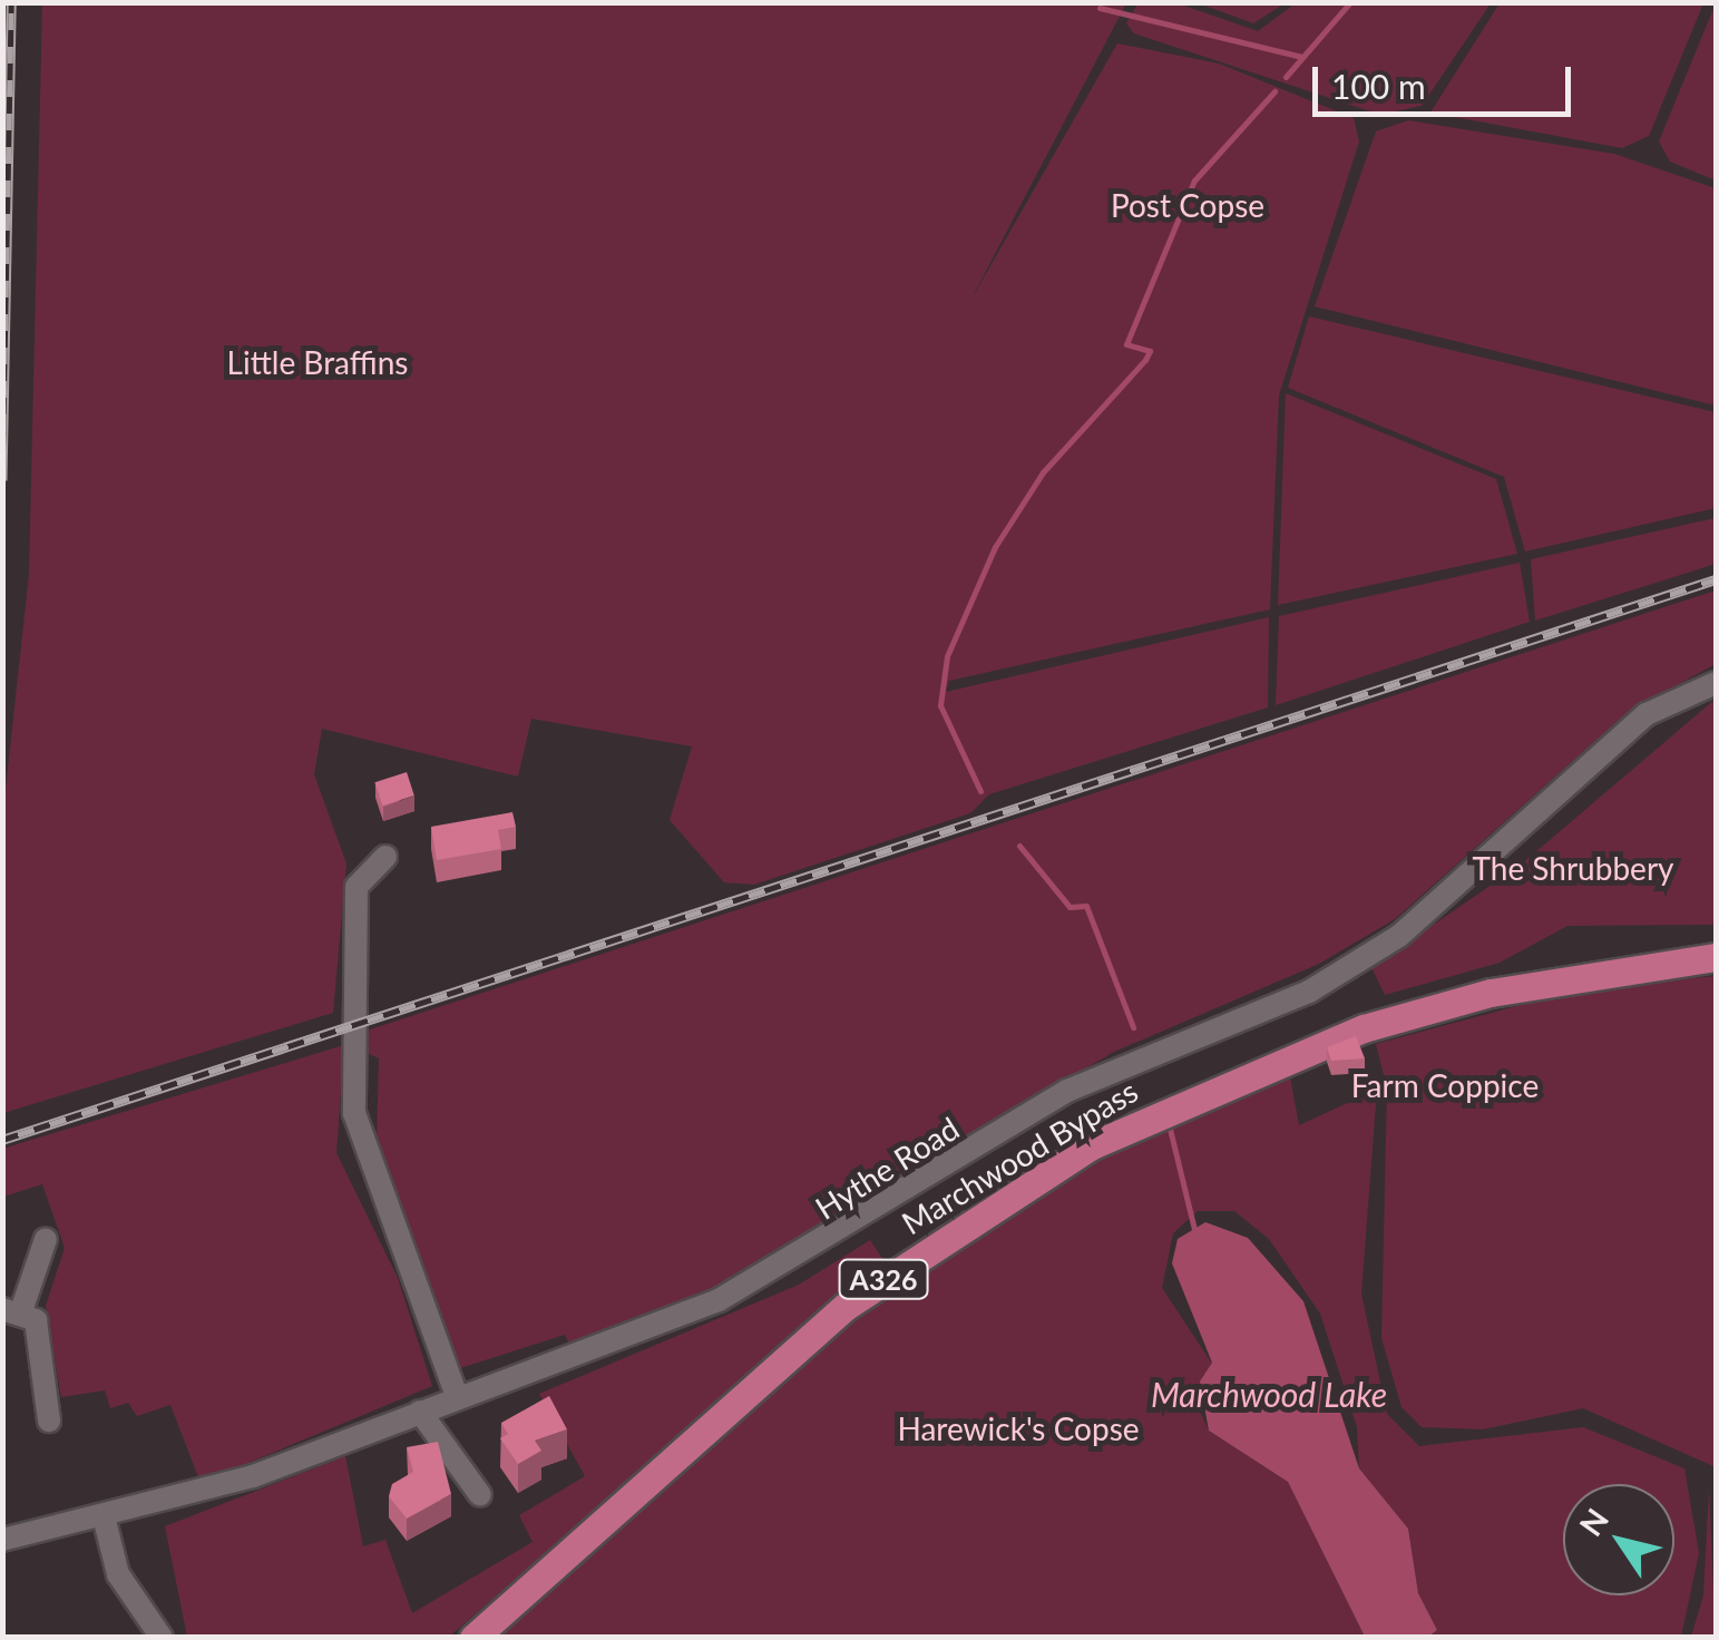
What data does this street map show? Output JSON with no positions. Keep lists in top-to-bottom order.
{
  "streets": {
    "main road": ["Marchwood Bypass", "A326"],
    "street": ["Hythe Road"]
  },
  "water": ["Marchwood Lake"],
  "parks": [
    "Post Copse",
    "Little Braffins",
    "The Shrubbery",
    "Farm Coppice",
    "Harewick's Copse"
  ],
  "scale_bar": "100 m",
  "north": "top left"
}
